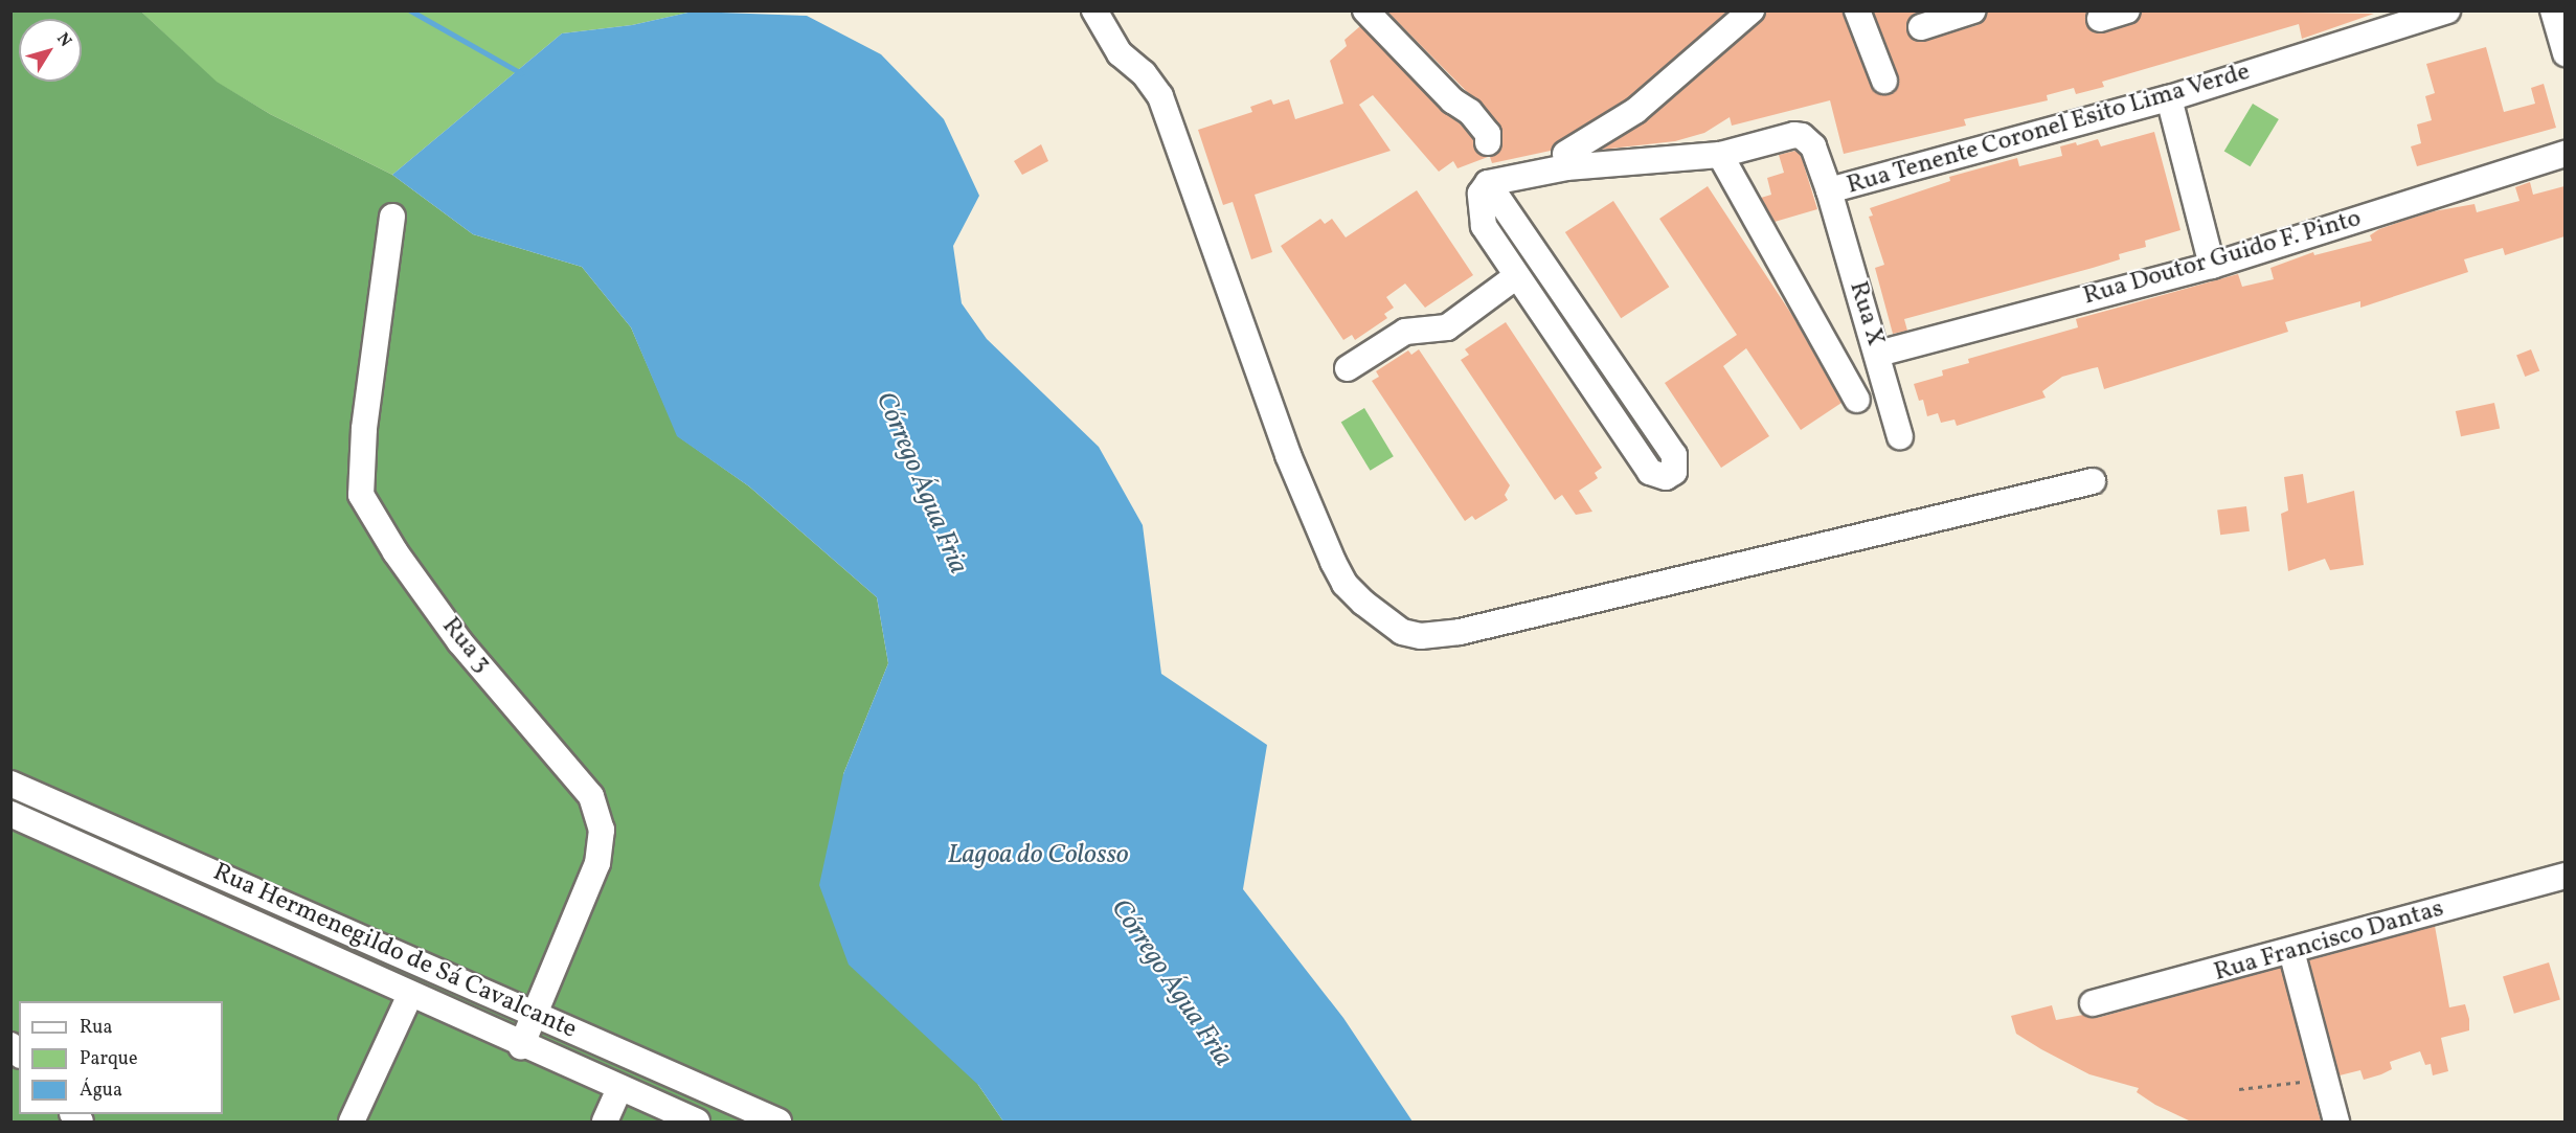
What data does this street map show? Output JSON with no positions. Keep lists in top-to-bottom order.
{
  "streets": {
    "street": [
      "Rua Tenente Coronel Esito Lima Verde",
      "Rua Doutor Guido F. Pinto",
      "Rua X",
      "Rua 3",
      "Rua Francisco Dantas",
      "Rua Hermenegildo de Sá Cavalcante"
    ]
  },
  "crossings": [
    ["Rua Tenente Coronel Esito Lima Verde", "Rua X"],
    ["Rua Doutor Guido F. Pinto", "Rua X"],
    ["Rua 3", "Rua Hermenegildo de Sá Cavalcante"]
  ],
  "water": ["Córrego Água Fria", "Lagoa do Colosso"],
  "legend": ["Rua", "Parque", "Água"],
  "north": "top right"
}
